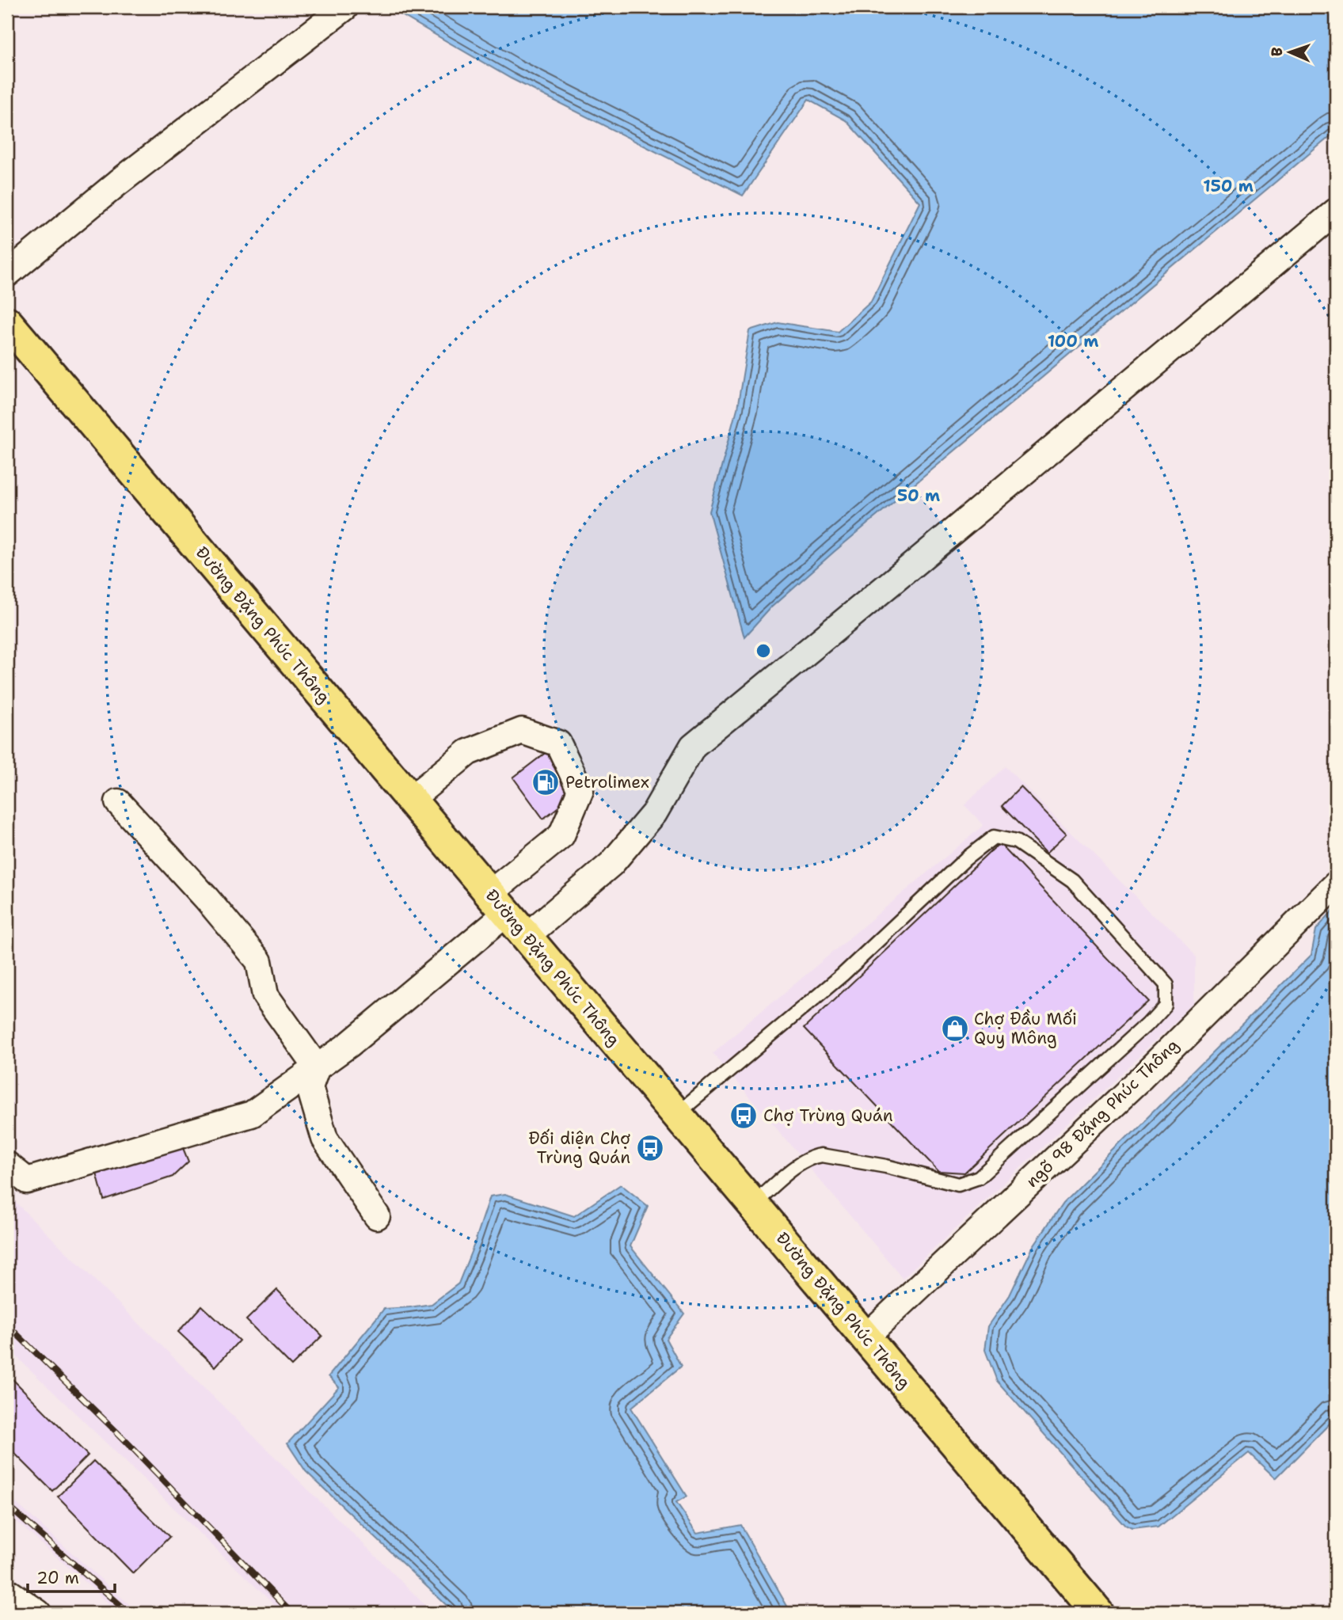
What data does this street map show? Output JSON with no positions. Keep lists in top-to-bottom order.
{
  "streets": {
    "main road": ["Đường Đặng Phúc Thông"],
    "street": ["ngõ 98 Đặng Phúc Thông"]
  },
  "crossings": [
    ["Đường Đặng Phúc Thông", "ngõ 98 Đặng Phúc Thông"]
  ],
  "places": {
    "fuel station": ["Petrolimex"],
    "shop": ["Chợ Đầu Mối Quy Mông"],
    "bus stop": ["Chợ Trùng Quán", "Đối diện Chợ Trùng Quán"]
  },
  "scale_bar": "20 m",
  "north": "left",
  "rings": ["150 m", "100 m", "50 m"]
}
